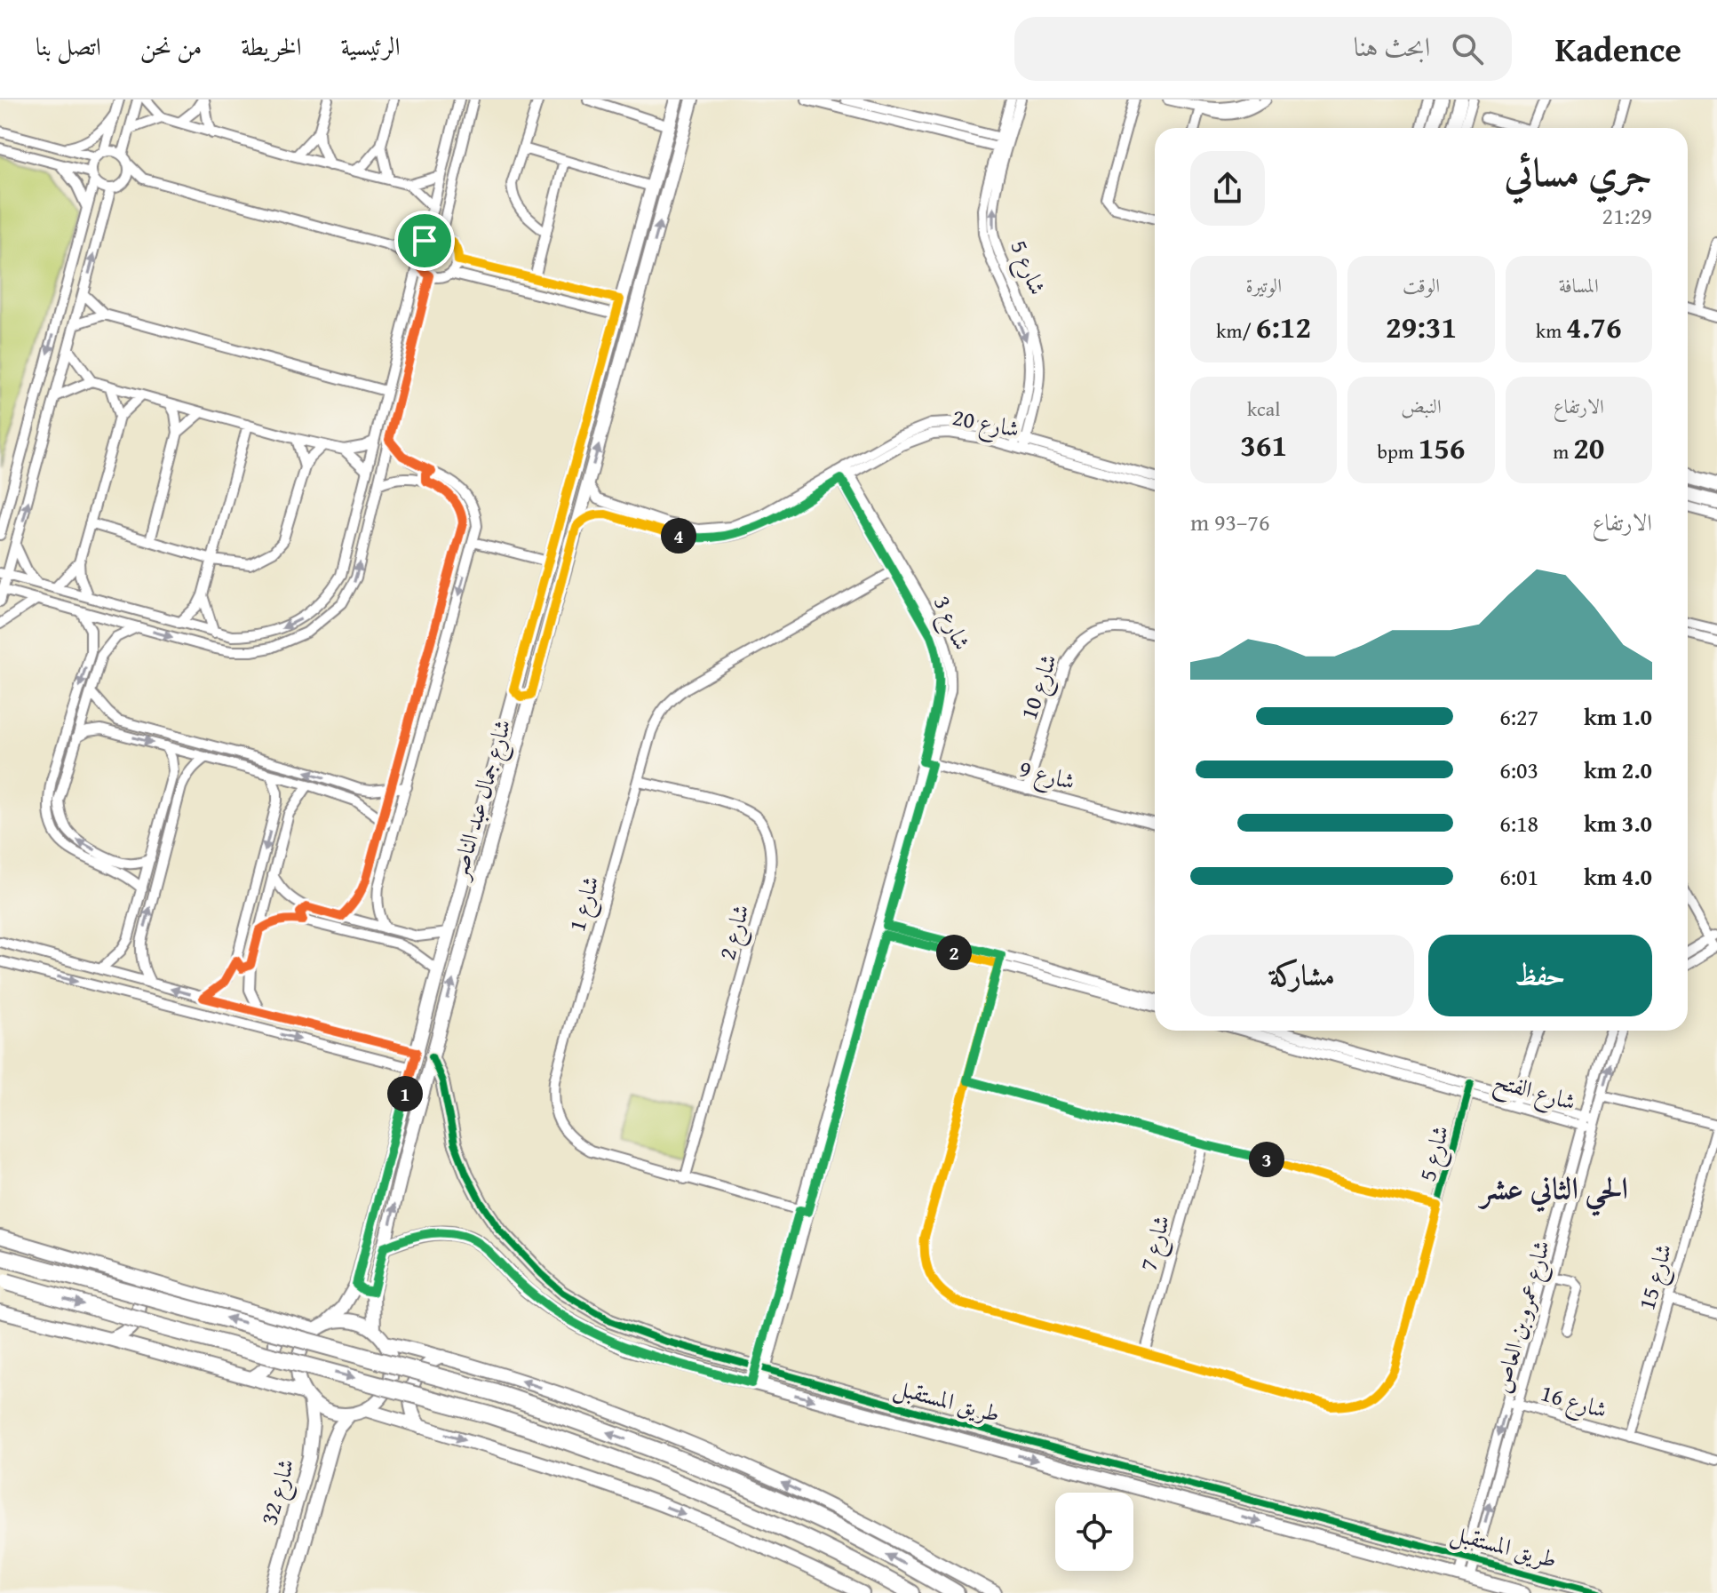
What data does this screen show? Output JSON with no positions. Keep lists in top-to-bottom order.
{
  "streets": {
    "main road": ["شارع جمال عبد الناصر", "طريق المستقبل", "شارع 32"],
    "street": [
      "شارع 5",
      "شارع 20",
      "شارع 3",
      "شارع 10",
      "شارع 9",
      "شارع 1",
      "شارع 2",
      "شارع الفتح",
      "شارع 7",
      "شارع 15",
      "شارع عمرو بن العاص",
      "شارع 16"
    ]
  },
  "crossings": [
    ["شارع 5", "شارع 20"],
    ["شارع 5", "شارع الفتح"],
    ["شارع 5", "شارع 7"],
    ["شارع 20", "شارع 3"],
    ["شارع 20", "شارع جمال عبد الناصر"],
    ["شارع 3", "شارع 9"],
    ["شارع 3", "شارع 1"],
    ["شارع 3", "طريق المستقبل"],
    ["شارع 10", "شارع 9"],
    ["شارع جمال عبد الناصر", "طريق المستقبل"],
    ["شارع 1", "شارع 2"],
    ["شارع الفتح", "شارع عمرو بن العاص"],
    ["شارع 15", "شارع 16"],
    ["شارع عمرو بن العاص", "طريق المستقبل"],
    ["شارع عمرو بن العاص", "شارع 16"]
  ],
  "districts": ["الحي الثاني عشر"],
  "page": {
    "header": "Kadence",
    "search": "ابحث هنا",
    "nav": [
      "الرئيسية",
      "الخريطة",
      "من نحن",
      "اتصل بنا"
    ],
    "heading": ["جري مسائي", "21:29"],
    "stats": [
      ["المسافة", "4.76 km"],
      ["الوقت", "29:31"],
      ["الوتيرة", "6:12 /km"],
      ["الارتفاع", "20 m"],
      ["النبض", "156 bpm"],
      ["kcal", "361"]
    ],
    "chart": ["الارتفاع", "76–93 m"],
    "pins": [
      "4",
      "2",
      "1",
      "3"
    ],
    "list": [
      {
        "name": "1.0 km",
        "note": "6:27"
      },
      {
        "name": "2.0 km",
        "note": "6:03"
      },
      {
        "name": "3.0 km",
        "note": "6:18"
      },
      {
        "name": "4.0 km",
        "note": "6:01"
      }
    ],
    "buttons": ["حفظ", "مشاركة"]
  }
}
